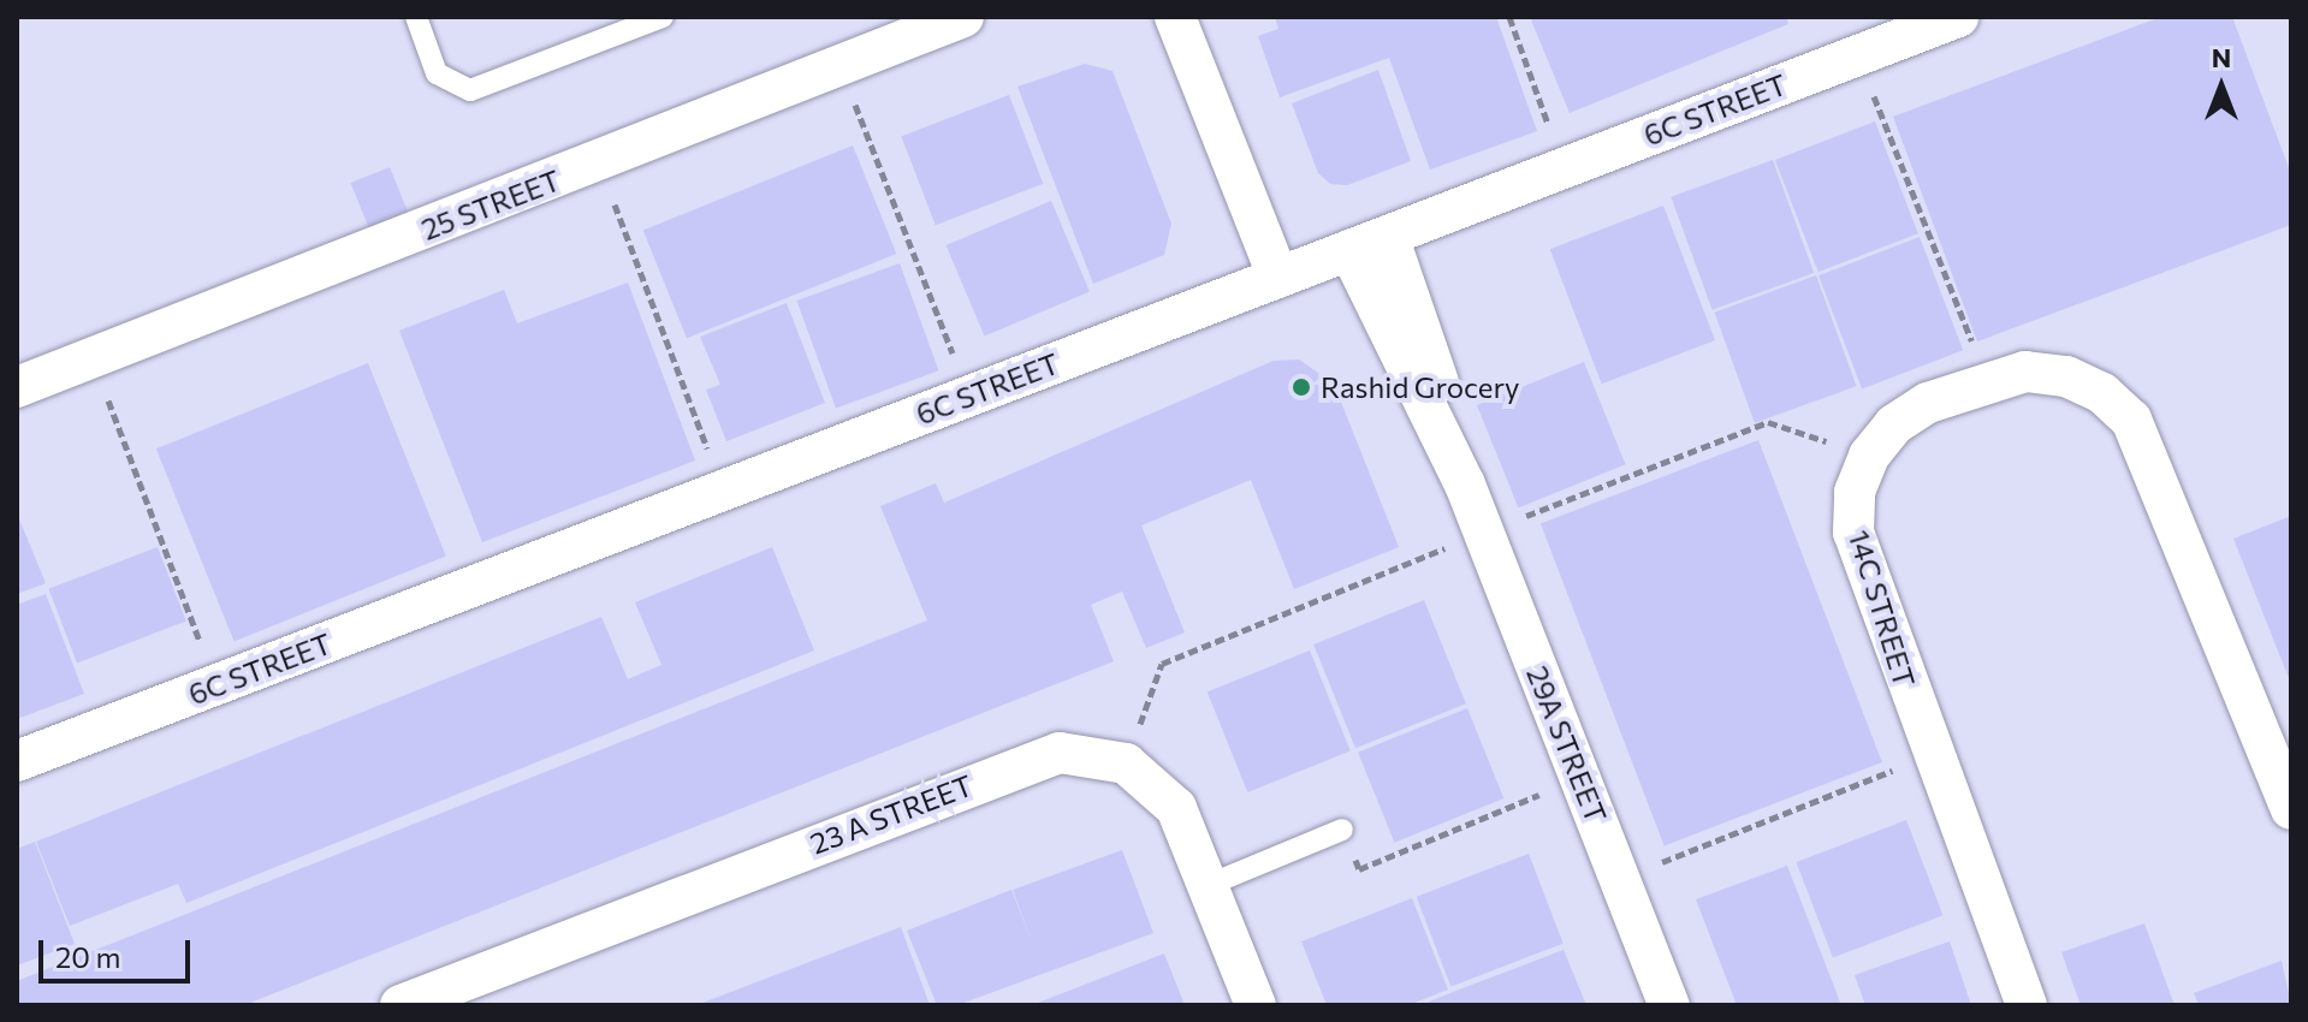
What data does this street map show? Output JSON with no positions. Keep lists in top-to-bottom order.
{
  "streets": {
    "street": [
      "6C STREET",
      "25 STREET",
      "14C STREET",
      "29A STREET",
      "23 A STREET"
    ]
  },
  "crossings": [
    ["6C STREET", "29A STREET"]
  ],
  "places": ["Rashid Grocery"],
  "scale_bar": "20 m",
  "north": "top"
}
